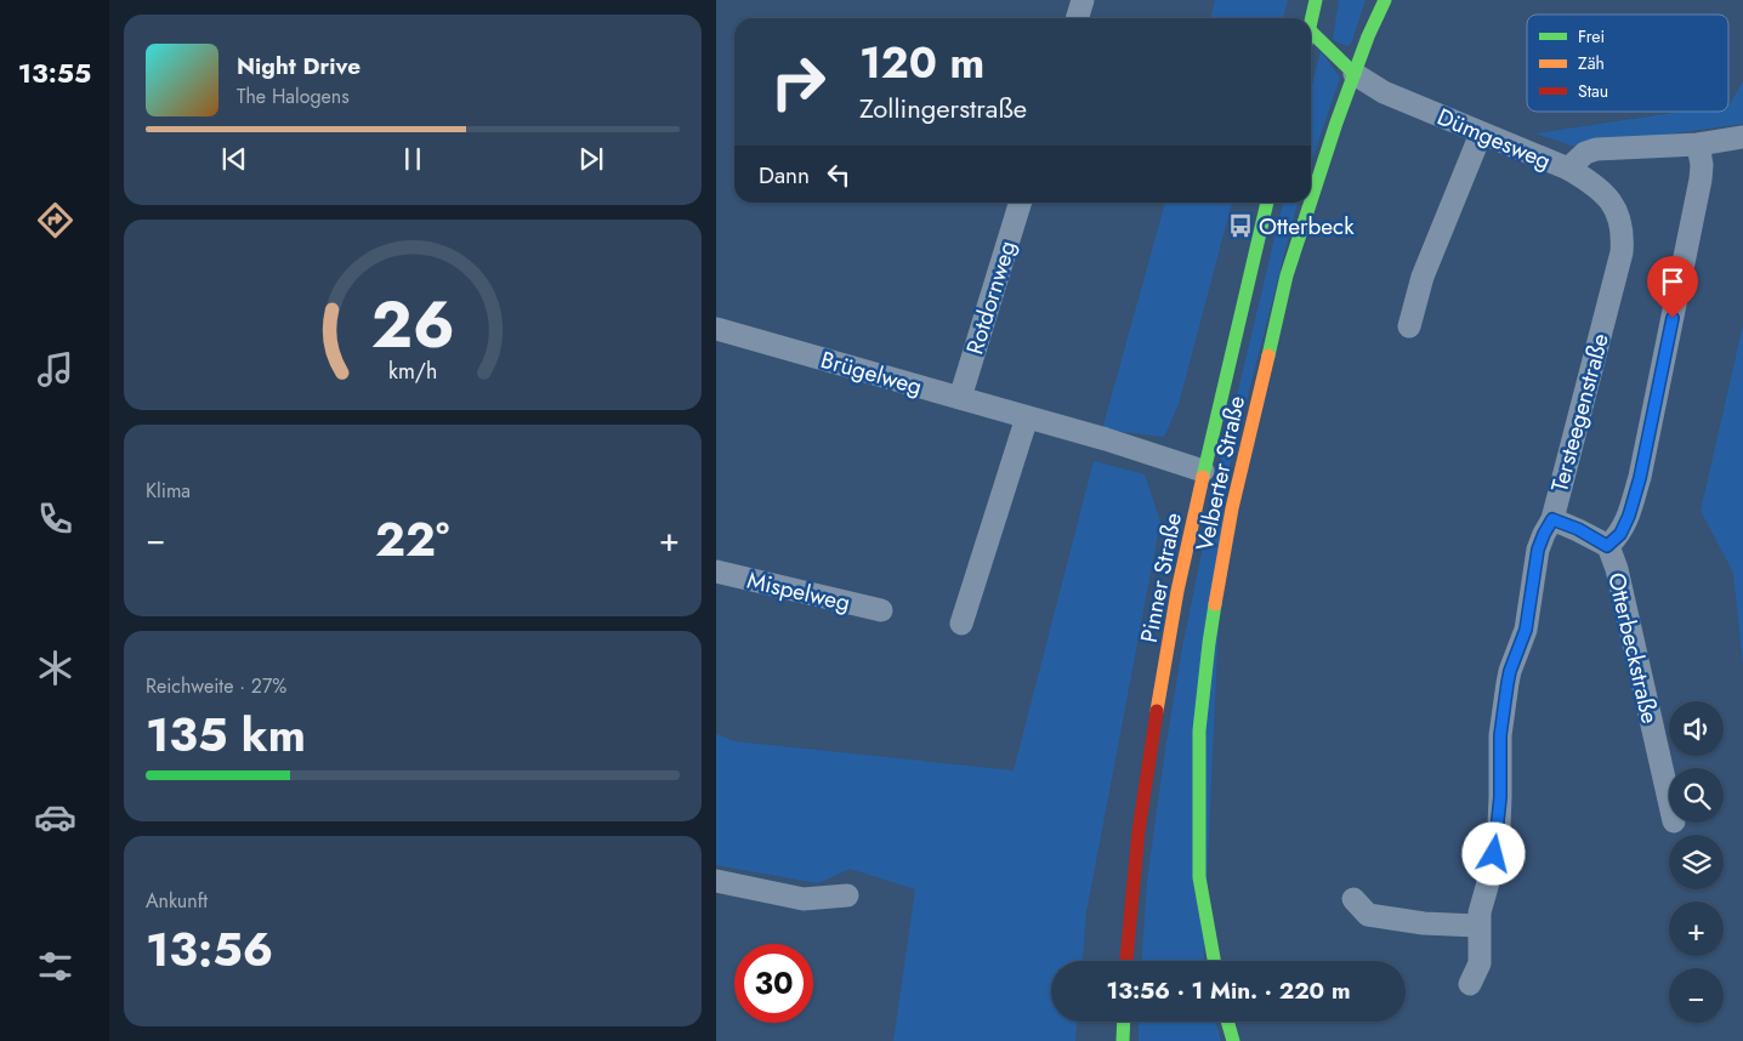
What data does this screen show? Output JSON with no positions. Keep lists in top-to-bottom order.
{
  "streets": {
    "street": [
      "Dümgesweg",
      "Rotdornweg",
      "Brügelweg",
      "Tersteegenstraße",
      "Velberter Straße",
      "Pinner Straße",
      "Mispelweg",
      "Otterbeckstraße"
    ]
  },
  "crossings": [
    ["Dümgesweg", "Tersteegenstraße"],
    ["Dümgesweg", "Velberter Straße"],
    ["Rotdornweg", "Brügelweg"],
    ["Brügelweg", "Pinner Straße"]
  ],
  "places": {
    "bus stop": ["Otterbeck"]
  },
  "legend": ["Frei", "Zäh", "Stau"],
  "page": {
    "tabs": "13:55",
    "turn": ["120 m", "Zollingerstraße"],
    "song": ["Night Drive", "The Halogens"],
    "then": "Dann",
    "tile": [
      "Klima",
      ["Reichweite · 27%", "135 km"],
      ["Ankunft", "13:56"]
    ],
    "heat": ["−", "22°", "+"],
    "map_buttons": ["+", "−"],
    "limit": "30",
    "trip": "13:56 · 1 Min. · 220 m",
    "gauge": ["26", "km/h"]
  }
}
